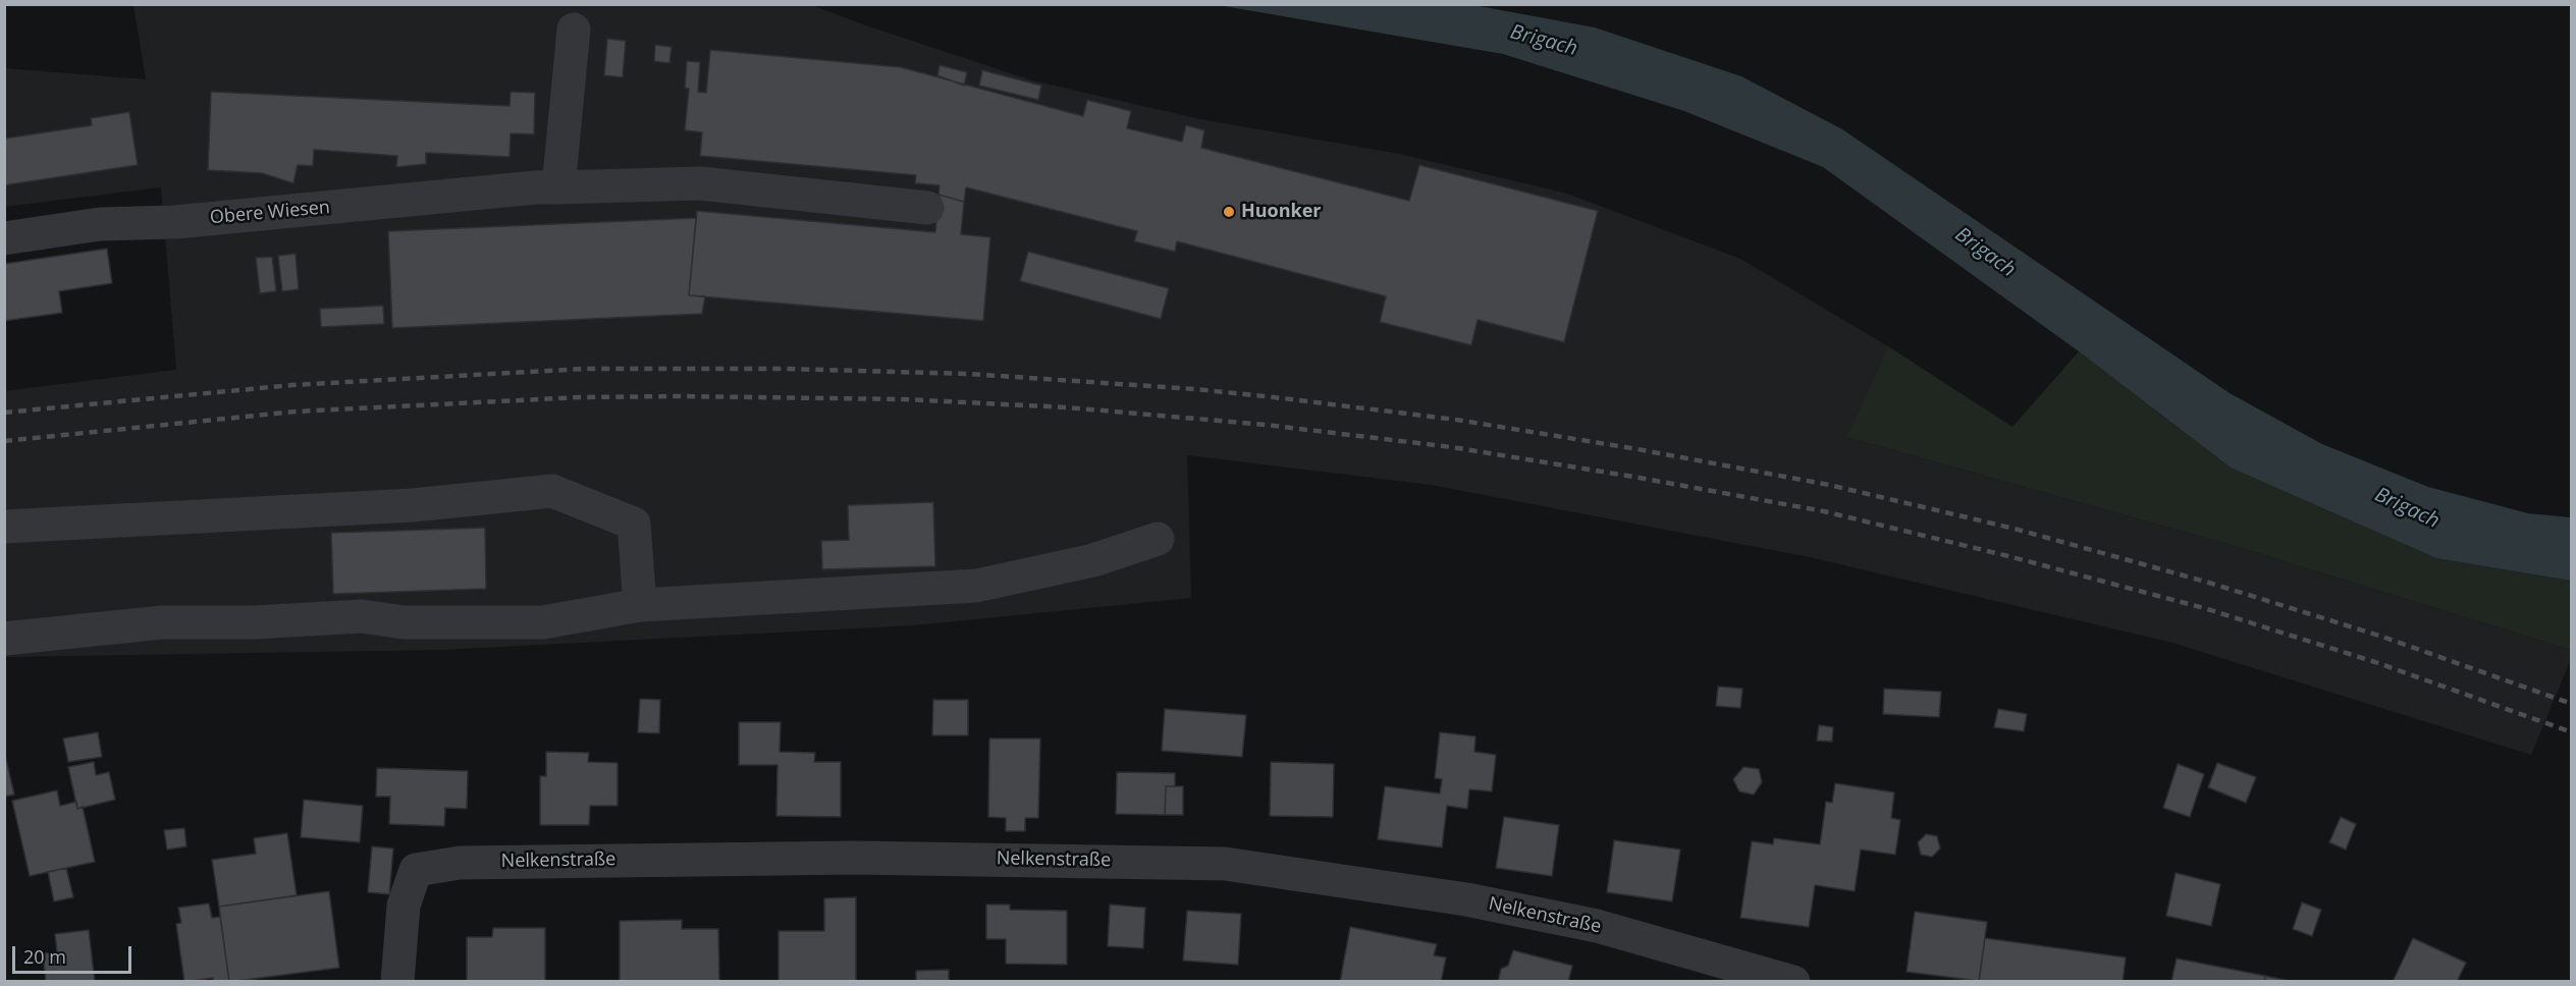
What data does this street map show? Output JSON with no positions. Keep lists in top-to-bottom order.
{
  "streets": {
    "street": ["Obere Wiesen", "Nelkenstraße"]
  },
  "water": ["Brigach"],
  "places": ["Huonker"],
  "scale_bar": "20 m"
}
